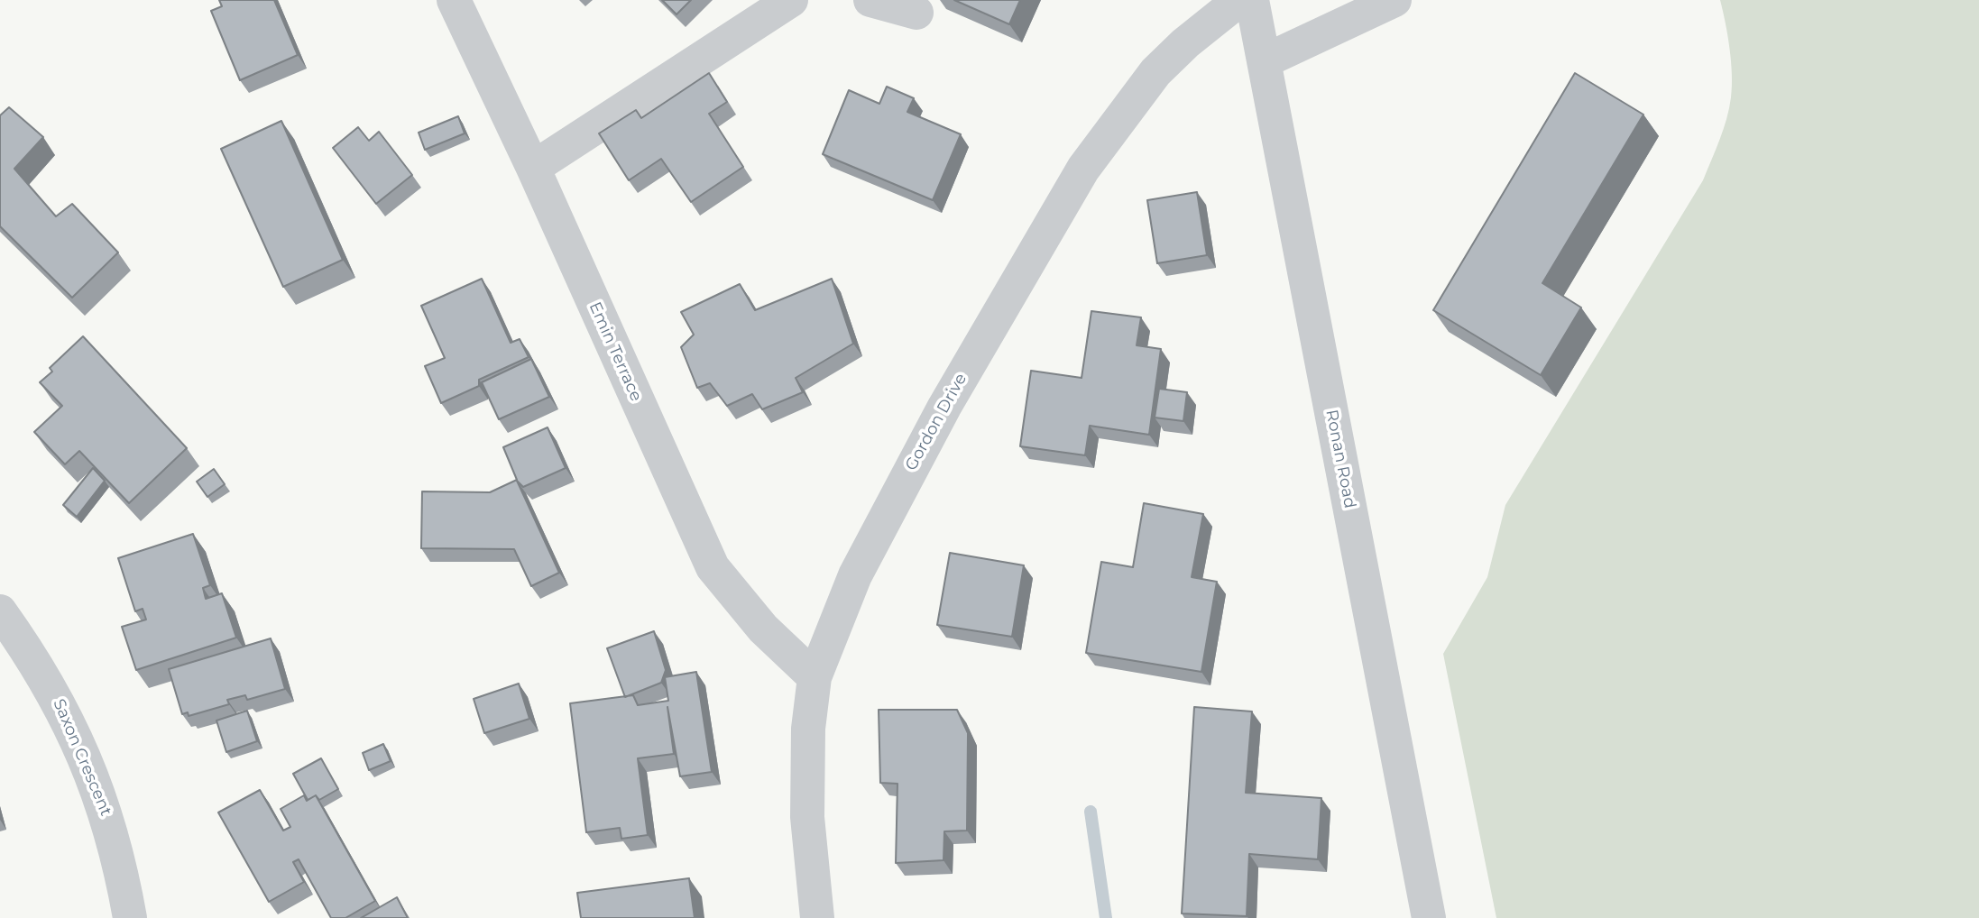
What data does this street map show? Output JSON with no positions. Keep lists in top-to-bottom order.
{
  "streets": {
    "street": [
      "Emin Terrace",
      "Gordon Drive",
      "Ronan Road",
      "Saxon Crescent"
    ]
  },
  "crossings": [
    ["Emin Terrace", "Gordon Drive"]
  ]
}
